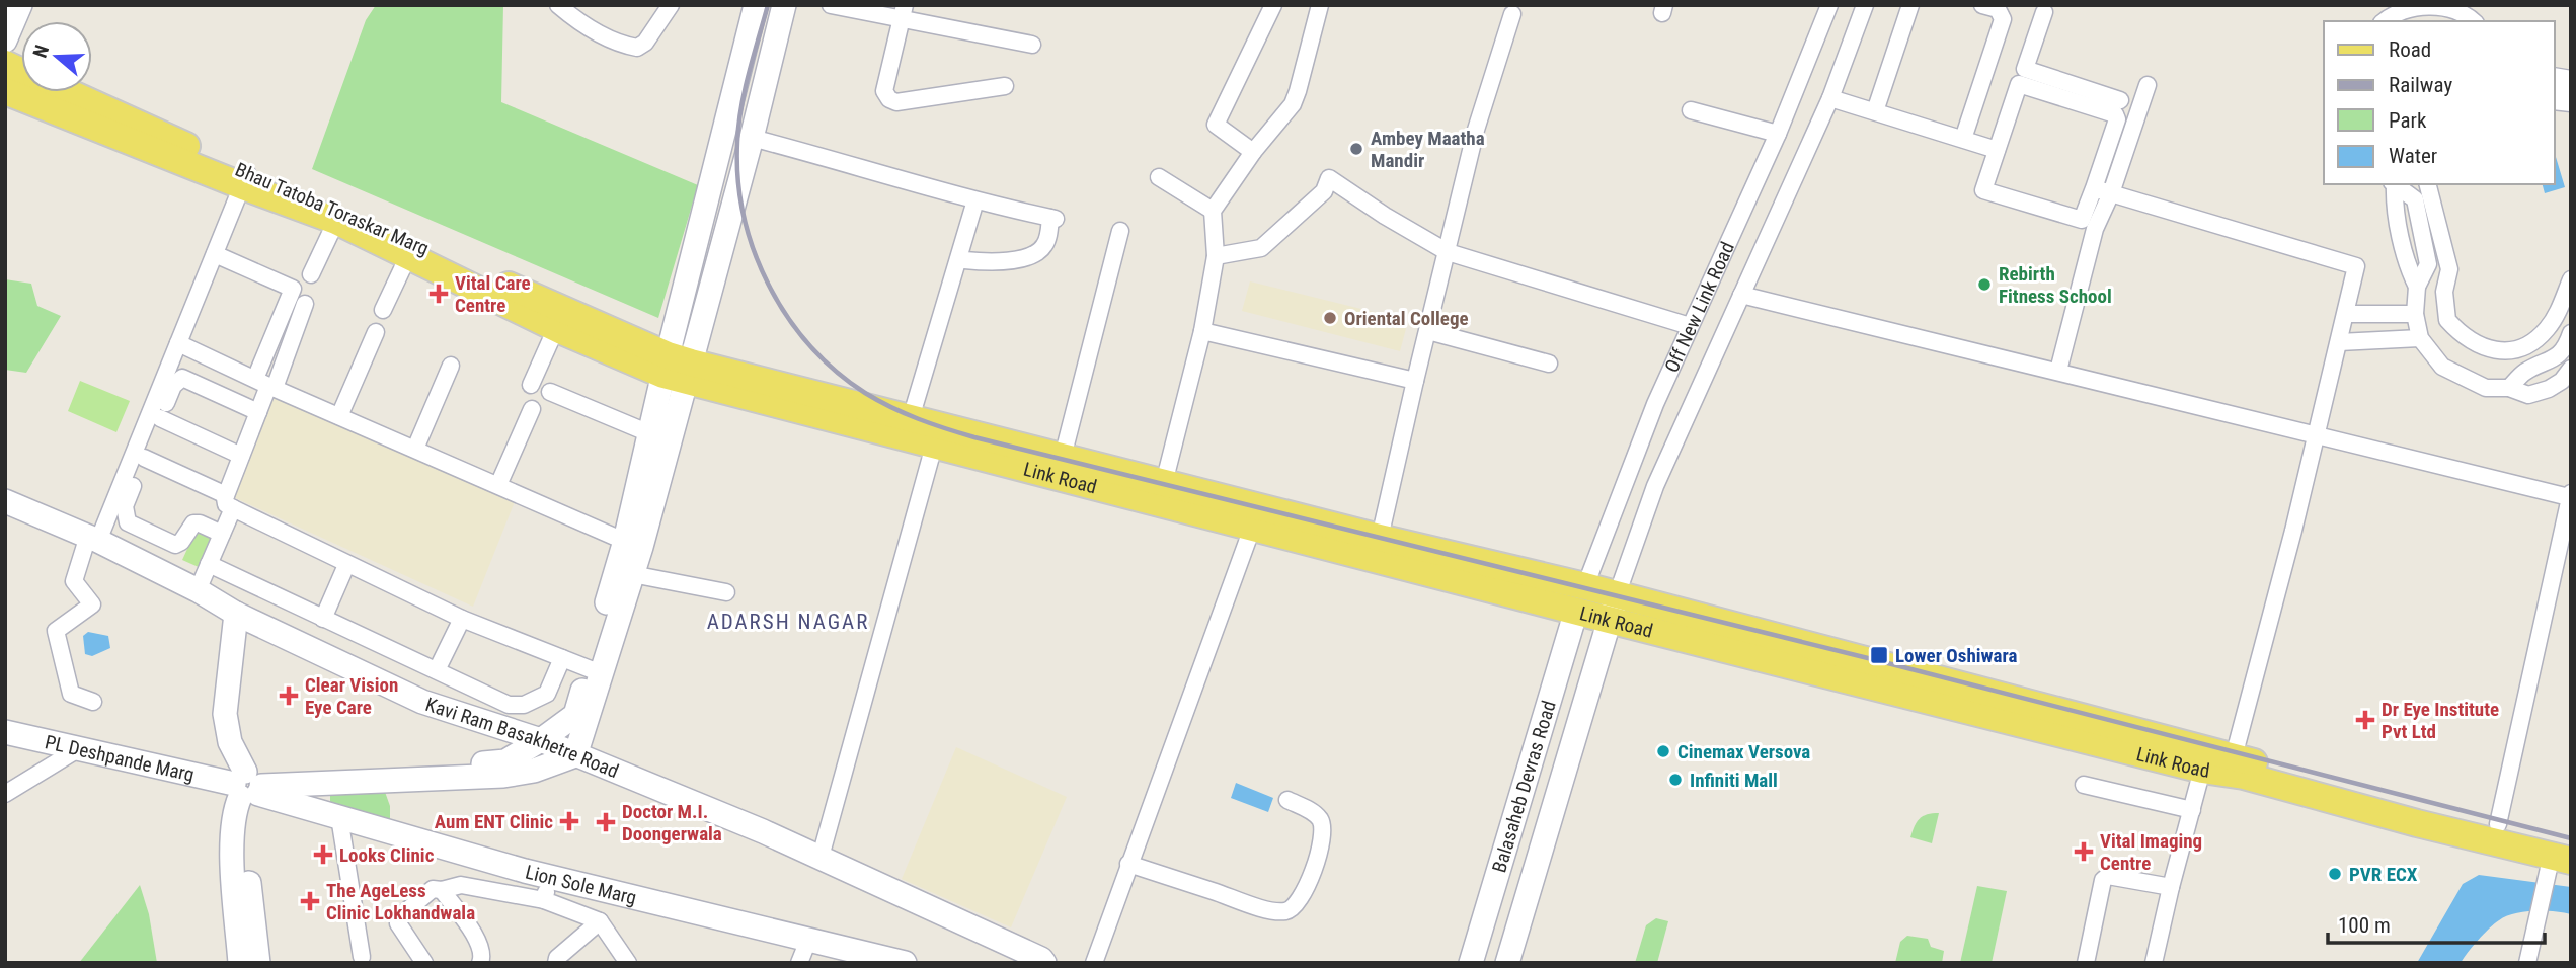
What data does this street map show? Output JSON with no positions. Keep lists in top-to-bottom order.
{
  "streets": {
    "main road": [
      "Bhau Tatoba Toraskar Marg",
      "Link Road",
      "Kavi Ram Basakhetre Road",
      "PL Deshpande Marg",
      "Balasaheb Devras Road",
      "Lion Sole Marg"
    ],
    "street": ["Off New Link Road"]
  },
  "crossings": [
    ["Bhau Tatoba Toraskar Marg", "Link Road"],
    ["Off New Link Road", "Link Road"],
    ["Off New Link Road", "Balasaheb Devras Road"],
    ["Link Road", "Balasaheb Devras Road"],
    ["PL Deshpande Marg", "Lion Sole Marg"]
  ],
  "districts": ["ADARSH NAGAR"],
  "places": {
    "other": [
      "Ambey Maatha Mandir",
      "Rebirth Fitness School",
      "Oriental College",
      "Cinemax Versova",
      "Infiniti Mall",
      "PVR ECX"
    ],
    "health": [
      "Vital Care Centre",
      "Clear Vision Eye Care",
      "Dr Eye Institute Pvt Ltd",
      "Aum ENT Clinic",
      "Doctor M.I. Doongerwala",
      "Vital Imaging Centre",
      "Looks Clinic",
      "The AgeLess Clinic Lokhandwala"
    ],
    "transit": ["Lower Oshiwara"]
  },
  "legend": [
    "Road",
    "Railway",
    "Park",
    "Water"
  ],
  "scale_bar": "100 m",
  "north": "left"
}
